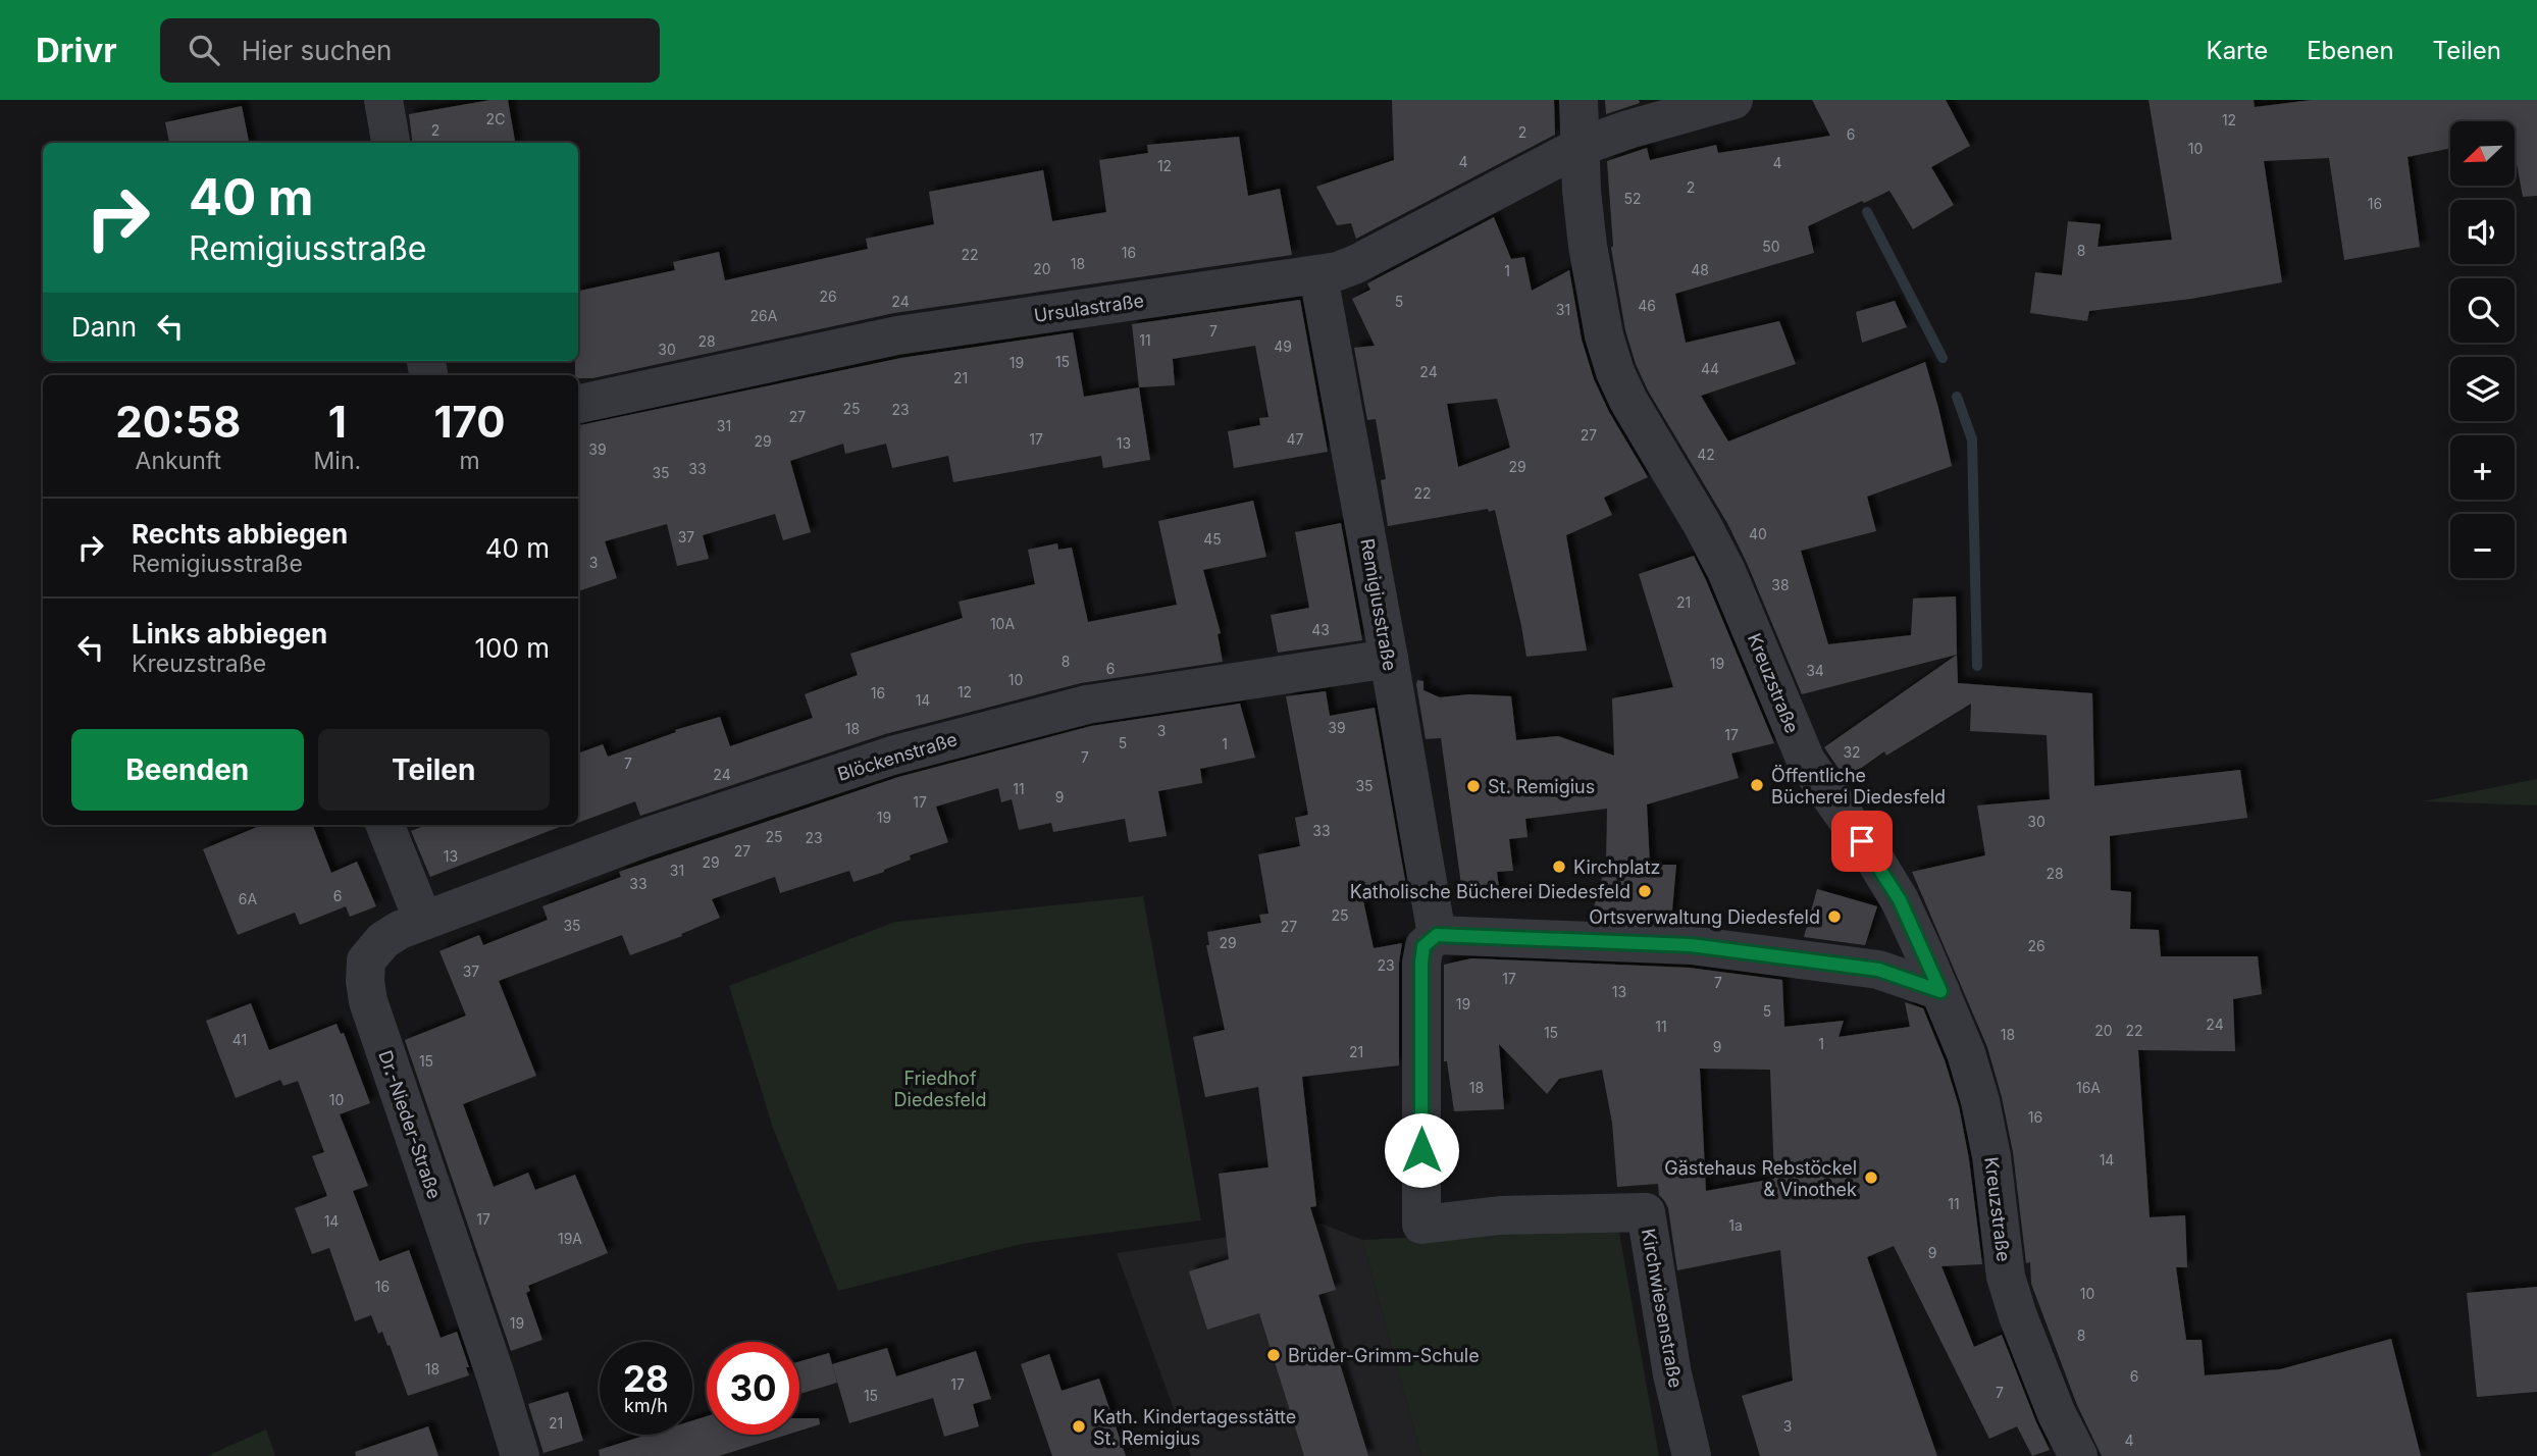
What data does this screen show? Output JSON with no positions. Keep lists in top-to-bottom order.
{
  "streets": {
    "street": [
      "Ursulastraße",
      "Remigiusstraße",
      "Kreuzstraße",
      "Blöckenstraße",
      "Dr.-Nieder-Straße",
      "Kirchwiesenstraße"
    ]
  },
  "crossings": [
    ["Ursulastraße", "Remigiusstraße"],
    ["Ursulastraße", "Kreuzstraße"],
    ["Remigiusstraße", "Blöckenstraße"],
    ["Remigiusstraße", "Kirchwiesenstraße"],
    ["Blöckenstraße", "Dr.-Nieder-Straße"]
  ],
  "parks": ["Friedhof Diedesfeld"],
  "places": [
    "Öffentliche Bücherei Diedesfeld",
    "St. Remigius",
    "Kirchplatz",
    "Katholische Bücherei Diedesfeld",
    "Ortsverwaltung Diedesfeld",
    "Gästehaus Rebstöckel & Vinothek",
    "Brüder-Grimm-Schule",
    "Kath. Kindertagesstätte St. Remigius"
  ],
  "house_numbers": [
    "2C",
    "12",
    "2",
    "2",
    "6",
    "10",
    "4",
    "4",
    "12",
    "2",
    "52",
    "16",
    "50",
    "8",
    "16",
    "22",
    "18",
    "20",
    "48",
    "1",
    "26",
    "24",
    "5",
    "46",
    "31",
    "26A",
    "7",
    "11",
    "28",
    "49",
    "30",
    "15",
    "19",
    "44",
    "24",
    "21",
    "25",
    "23",
    "27",
    "31",
    "27",
    "17",
    "47",
    "29",
    "13",
    "39",
    "42",
    "29",
    "33",
    "35",
    "22",
    "40",
    "37",
    "45",
    "3",
    "38",
    "21",
    "10A",
    "43",
    "8",
    "19",
    "6",
    "34",
    "10",
    "12",
    "16",
    "14",
    "39",
    "18",
    "3",
    "17",
    "5",
    "1",
    "32",
    "7",
    "7",
    "24",
    "35",
    "11",
    "9",
    "17",
    "19",
    "30",
    "33",
    "25",
    "23",
    "27",
    "13",
    "29",
    "31",
    "28",
    "33",
    "6",
    "6A",
    "25",
    "35",
    "27",
    "29",
    "26",
    "23",
    "37",
    "17",
    "7",
    "13",
    "19",
    "5",
    "24",
    "11",
    "20",
    "22",
    "15",
    "18",
    "41",
    "1",
    "9",
    "21",
    "15",
    "18",
    "16A",
    "10",
    "16",
    "14",
    "11",
    "17",
    "14",
    "1a",
    "19A",
    "9",
    "16",
    "10",
    "19",
    "8",
    "18",
    "6",
    "17",
    "7",
    "15",
    "21",
    "3",
    "4"
  ],
  "north": "bottom left",
  "page": {
    "header": "Drivr",
    "search": "Hier suchen",
    "nav": ["Karte", "Ebenen", "Teilen"],
    "map_buttons": ["+", "−"],
    "turn": ["40 m", "Remigiusstraße"],
    "then": "Dann",
    "eta": [
      "20:58",
      "Ankunft",
      "1",
      "Min.",
      "170",
      "m"
    ],
    "list": [
      {
        "name": "Rechts abbiegen",
        "note": "Remigiusstraße",
        "value": "40 m"
      },
      {
        "name": "Links abbiegen",
        "note": "Kreuzstraße",
        "value": "100 m"
      }
    ],
    "buttons": ["Beenden", "Teilen"],
    "speed": "28 km/h",
    "limit": "30"
  }
}
